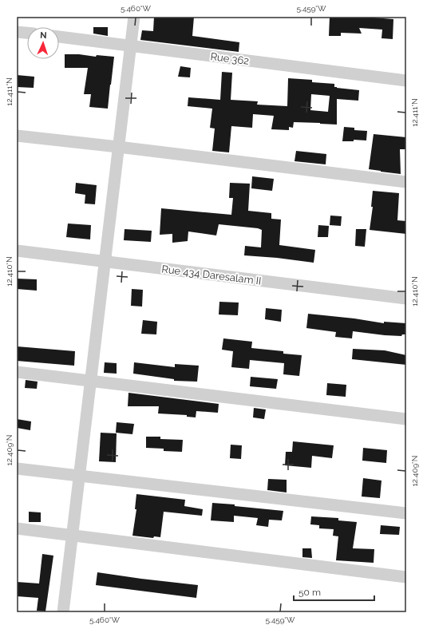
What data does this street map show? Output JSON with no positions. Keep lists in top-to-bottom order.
{
  "streets": {
    "street": ["Rue 362", "Rue 434 Daresalam II"]
  },
  "scale_bar": "50 m",
  "north": "top",
  "coordinates": [
    "5.460°W",
    "5.459°W",
    "12.411°N",
    "12.410°N",
    "12.409°N"
  ]
}
